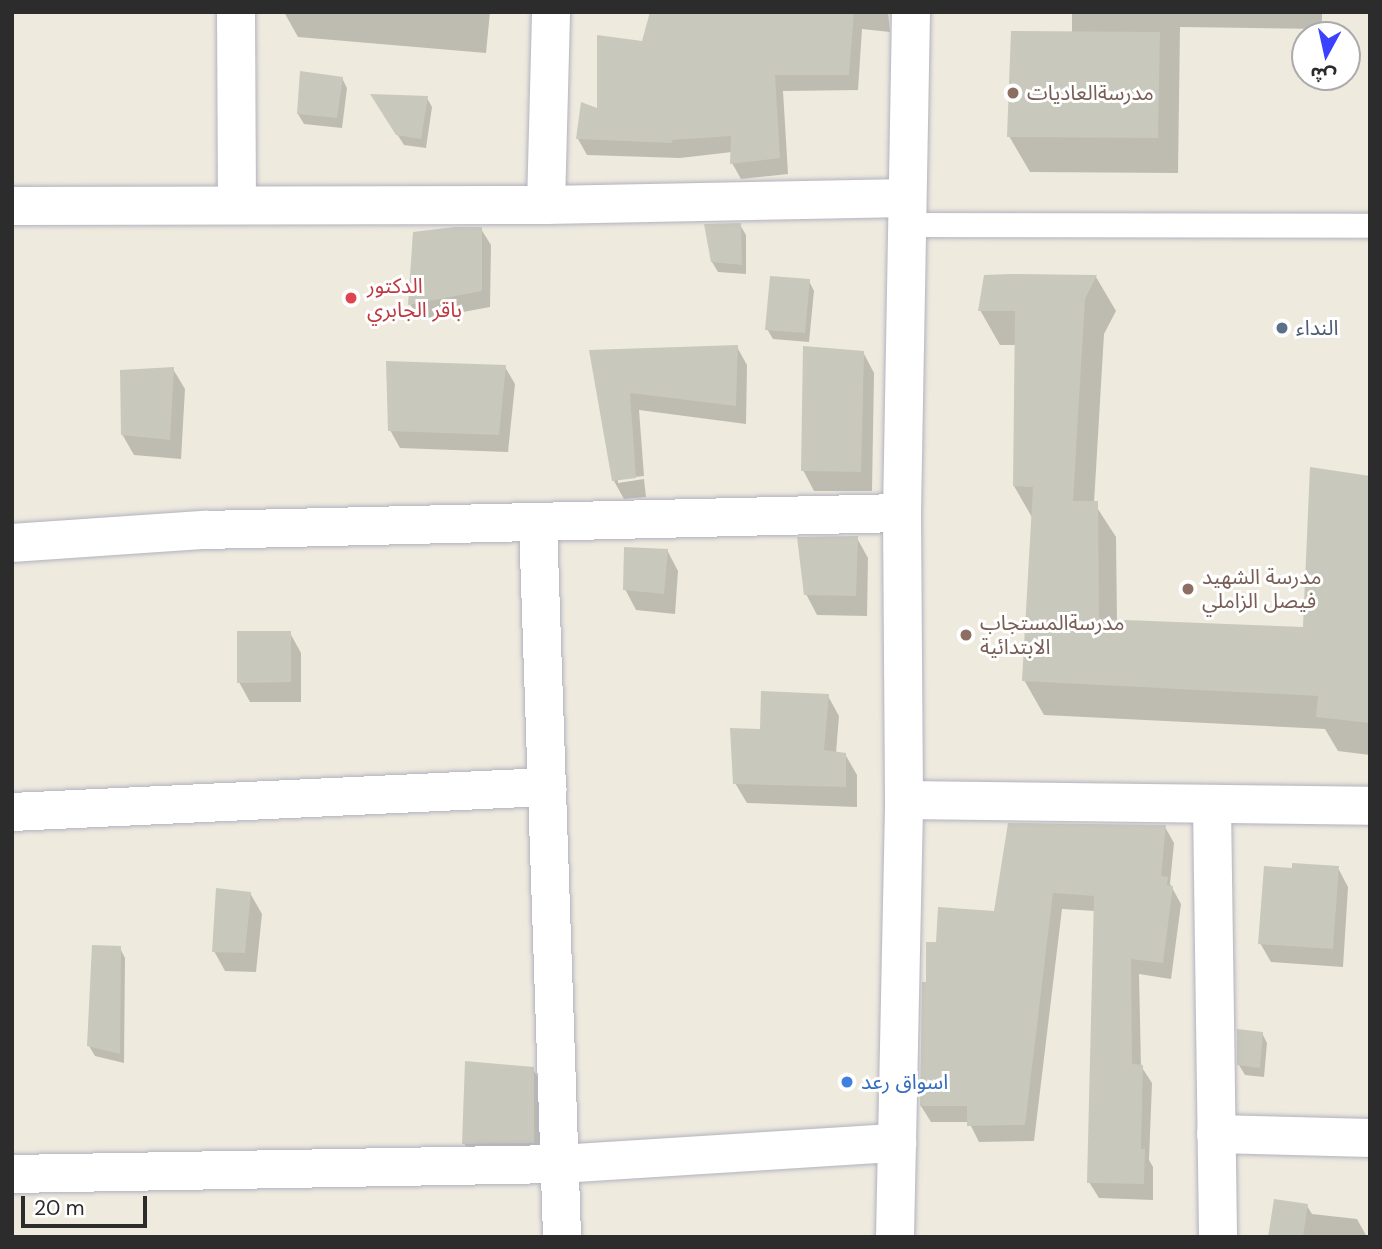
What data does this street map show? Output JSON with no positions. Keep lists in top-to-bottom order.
{
  "places": [
    "مدرسةالعاديات",
    "الدكتور باقر الجابري",
    "النداء",
    "مدرسة الشهيد فيصل الزاملي",
    "مدرسةالمستجاب الابتدائية",
    "اسواق رعد"
  ],
  "scale_bar": "20 m",
  "north": "bottom"
}
